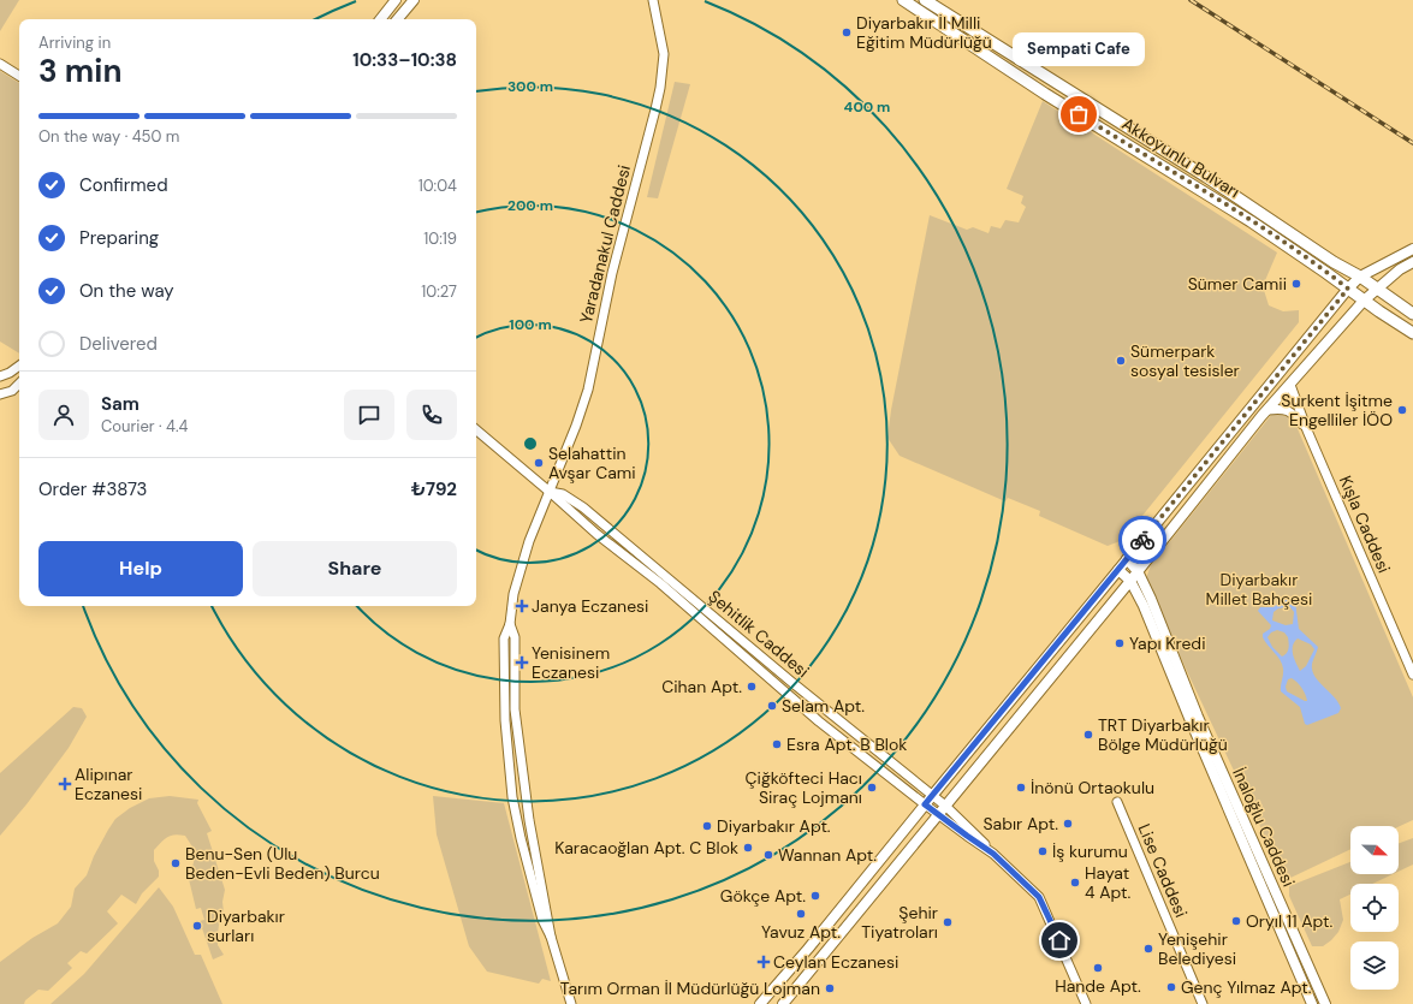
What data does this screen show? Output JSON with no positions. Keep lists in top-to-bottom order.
{
  "streets": {
    "main road": ["Akkoyunlu Bulvarı", "İnaloğlu Caddesi"],
    "street": [
      "Yaradanakul Caddesi",
      "Kışla Caddesi",
      "Şehitlik Caddesi",
      "Lise Caddesi"
    ]
  },
  "crossings": [
    ["Yaradanakul Caddesi", "Şehitlik Caddesi"]
  ],
  "parks": ["Diyarbakır Millet Bahçesi"],
  "places": {
    "other": [
      "Diyarbakır İl Milli Eğitim Müdürlüğü",
      "Sempati Cafe",
      "Sümer Camii",
      "Sümerpark sosyal tesisler",
      "Surkent İşitme Engelliler İÖO",
      "Selahattin Avşar Cami",
      "Yapı Kredi",
      "Cihan Apt.",
      "Selam Apt.",
      "TRT Diyarbakır Bölge Müdürlüğü",
      "Esra Apt. B Blok",
      "Çiğköfteci Hacı Siraç Lojmanı",
      "İnönü Ortaokulu",
      "Sabır Apt.",
      "Diyarbakır Apt.",
      "Karacaoğlan Apt. C Blok",
      "İş kurumu",
      "Wannan Apt.",
      "Benu-Sen (Ulu Beden-Evli Beden) Burcu",
      "Hayat 4 Apt.",
      "Gökçe Apt.",
      "Yavuz Apt.",
      "Oryıl 11 Apt.",
      "Şehir Tiyatroları",
      "Diyarbakır surları",
      "Yenişehir Belediyesi",
      "Hande Apt.",
      "Genç Yılmaz Apt.",
      "Tarım Orman İl Müdürlüğü Lojman"
    ],
    "health": [
      "Janya Eczanesi",
      "Yenisinem Eczanesi",
      "Alipınar Eczanesi",
      "Ceylan Eczanesi"
    ]
  },
  "north": "right",
  "page": {
    "heading": ["3 min", "Arriving in", "10:33–10:38"],
    "panel": [
      "Sam",
      "Courier · 4.4",
      "Order #3873",
      "₺792"
    ],
    "bubble": "Sempati Cafe",
    "bar": "On the way · 450 m",
    "list": [
      ["Confirmed", "10:04"],
      ["Preparing", "10:19"],
      ["On the way", "10:27"],
      "Delivered"
    ],
    "buttons": ["Help", "Share"]
  },
  "rings": [
    "300 m",
    "400 m",
    "200 m",
    "100 m"
  ]
}
